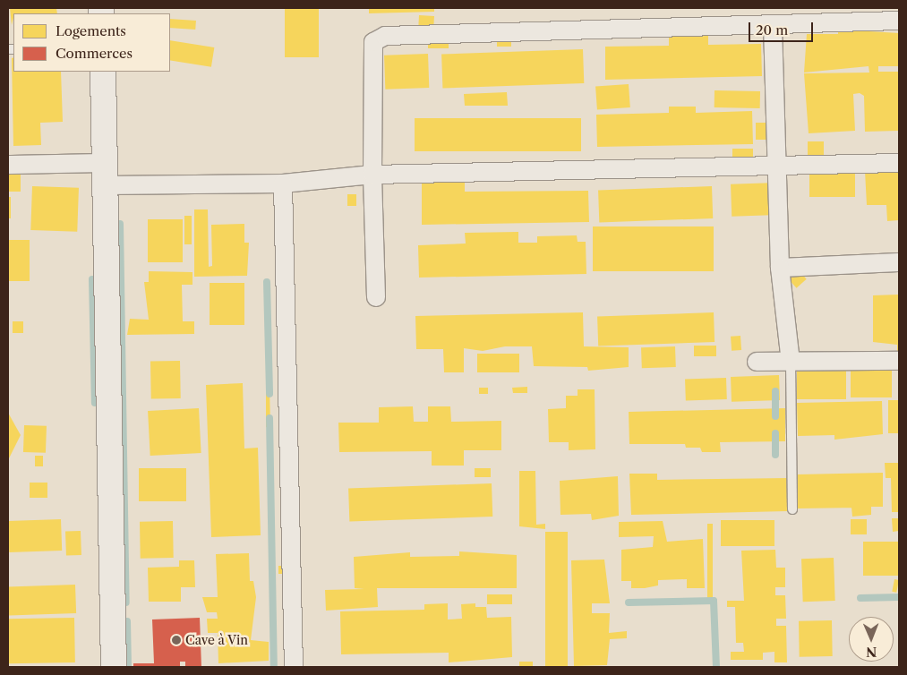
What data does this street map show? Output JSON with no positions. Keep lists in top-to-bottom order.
{
  "places": ["Cave à Vin"],
  "legend": ["Logements", "Commerces"],
  "scale_bar": "20 m",
  "north": "bottom"
}
